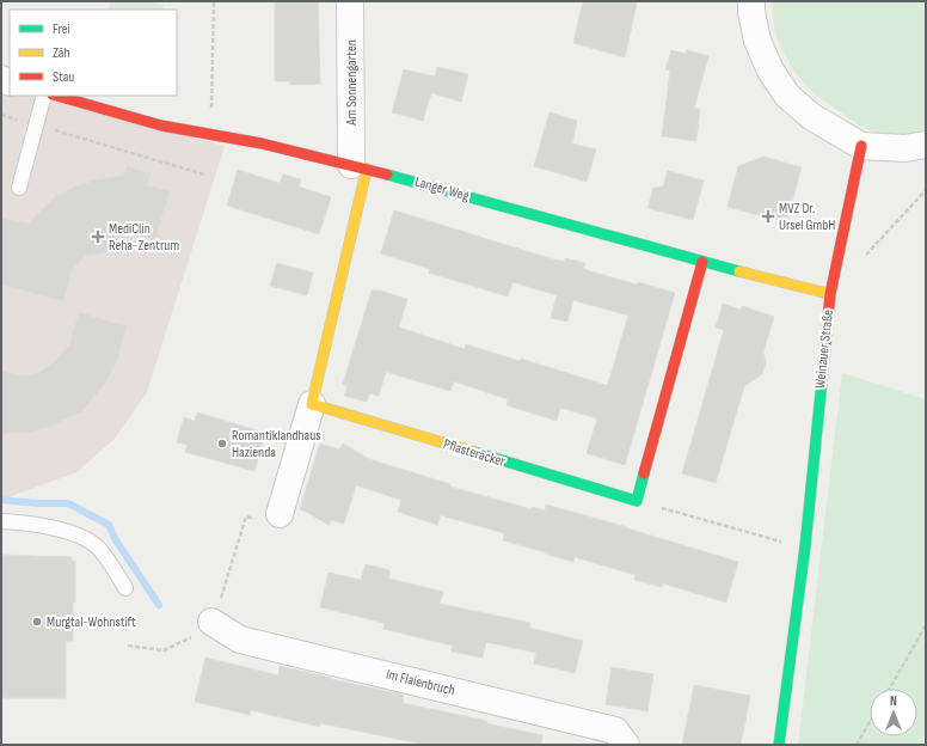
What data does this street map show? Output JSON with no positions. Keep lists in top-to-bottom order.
{
  "streets": {
    "street": [
      "Am Sonnengarten",
      "Langer Weg",
      "Weinauer Straße",
      "Pflasteräcker",
      "Im Flaienbruch"
    ]
  },
  "crossings": [
    ["Am Sonnengarten", "Langer Weg"],
    ["Langer Weg", "Weinauer Straße"]
  ],
  "places": {
    "health": ["MVZ Dr. Ursel GmbH", "MediClin Reha-Zentrum"],
    "other": ["Romantiklandhaus Hazienda", "Murgtal-Wohnstift"]
  },
  "legend": ["Frei", "Zäh", "Stau"],
  "north": "top"
}
